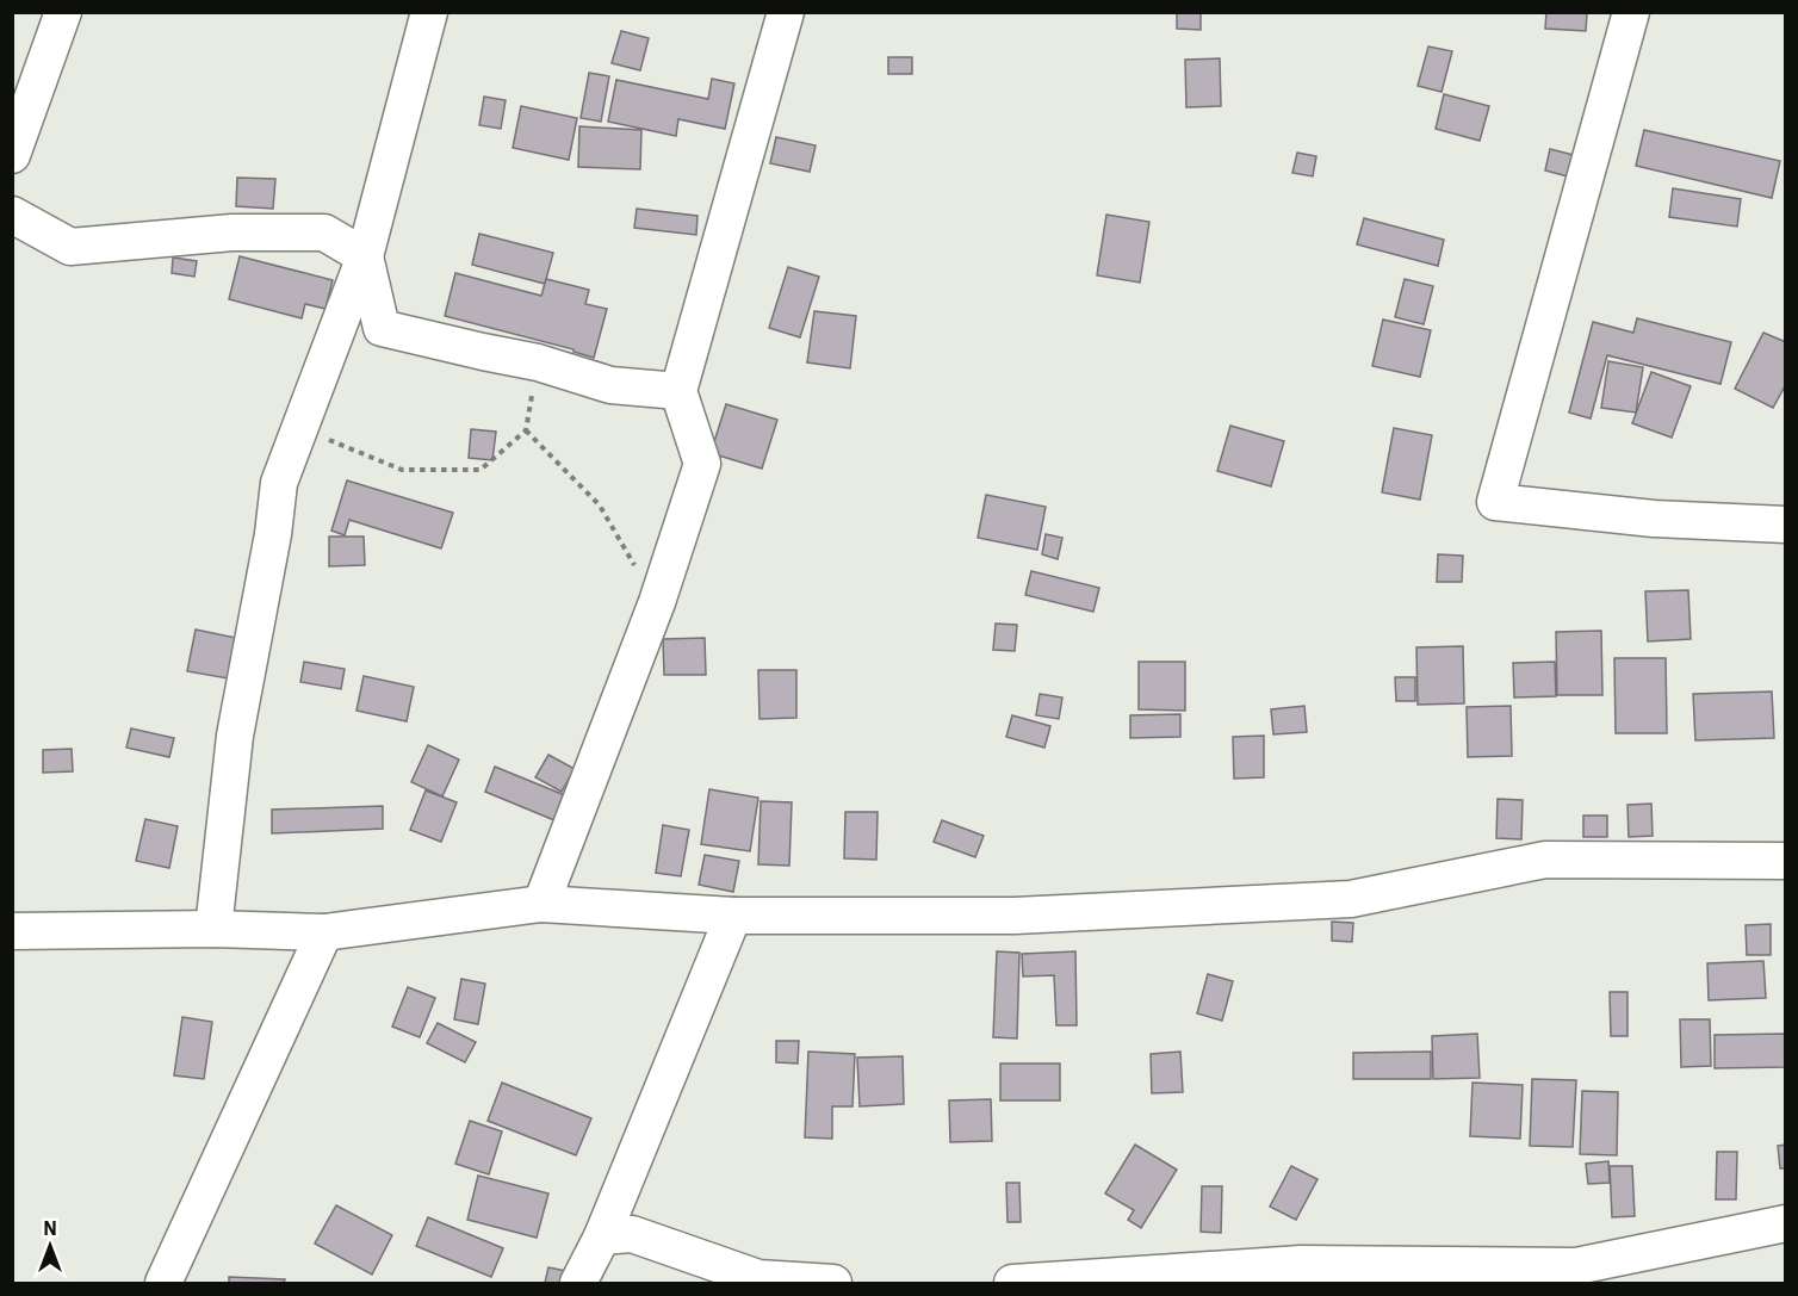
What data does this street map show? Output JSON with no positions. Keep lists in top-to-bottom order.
{
  "north": "top"
}
